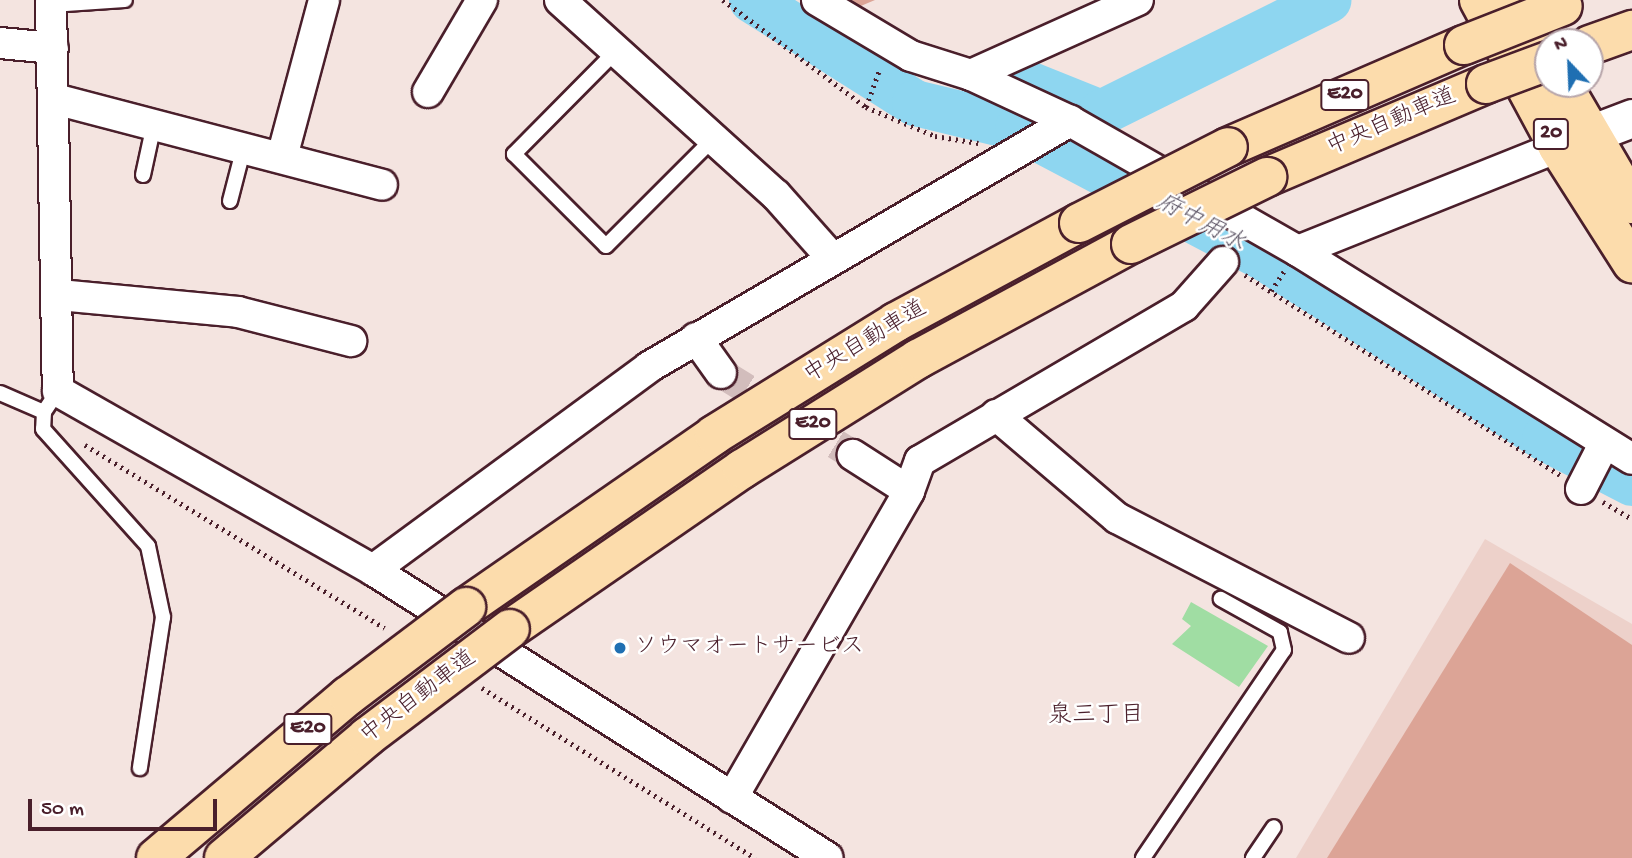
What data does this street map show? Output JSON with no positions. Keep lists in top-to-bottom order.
{
  "streets": {
    "main road": ["E20", "中央自動車道", "20"]
  },
  "districts": ["泉三丁目"],
  "water": ["府中用水"],
  "places": ["ソウマオートサービス"],
  "scale_bar": "50 m",
  "north": "top left"
}
